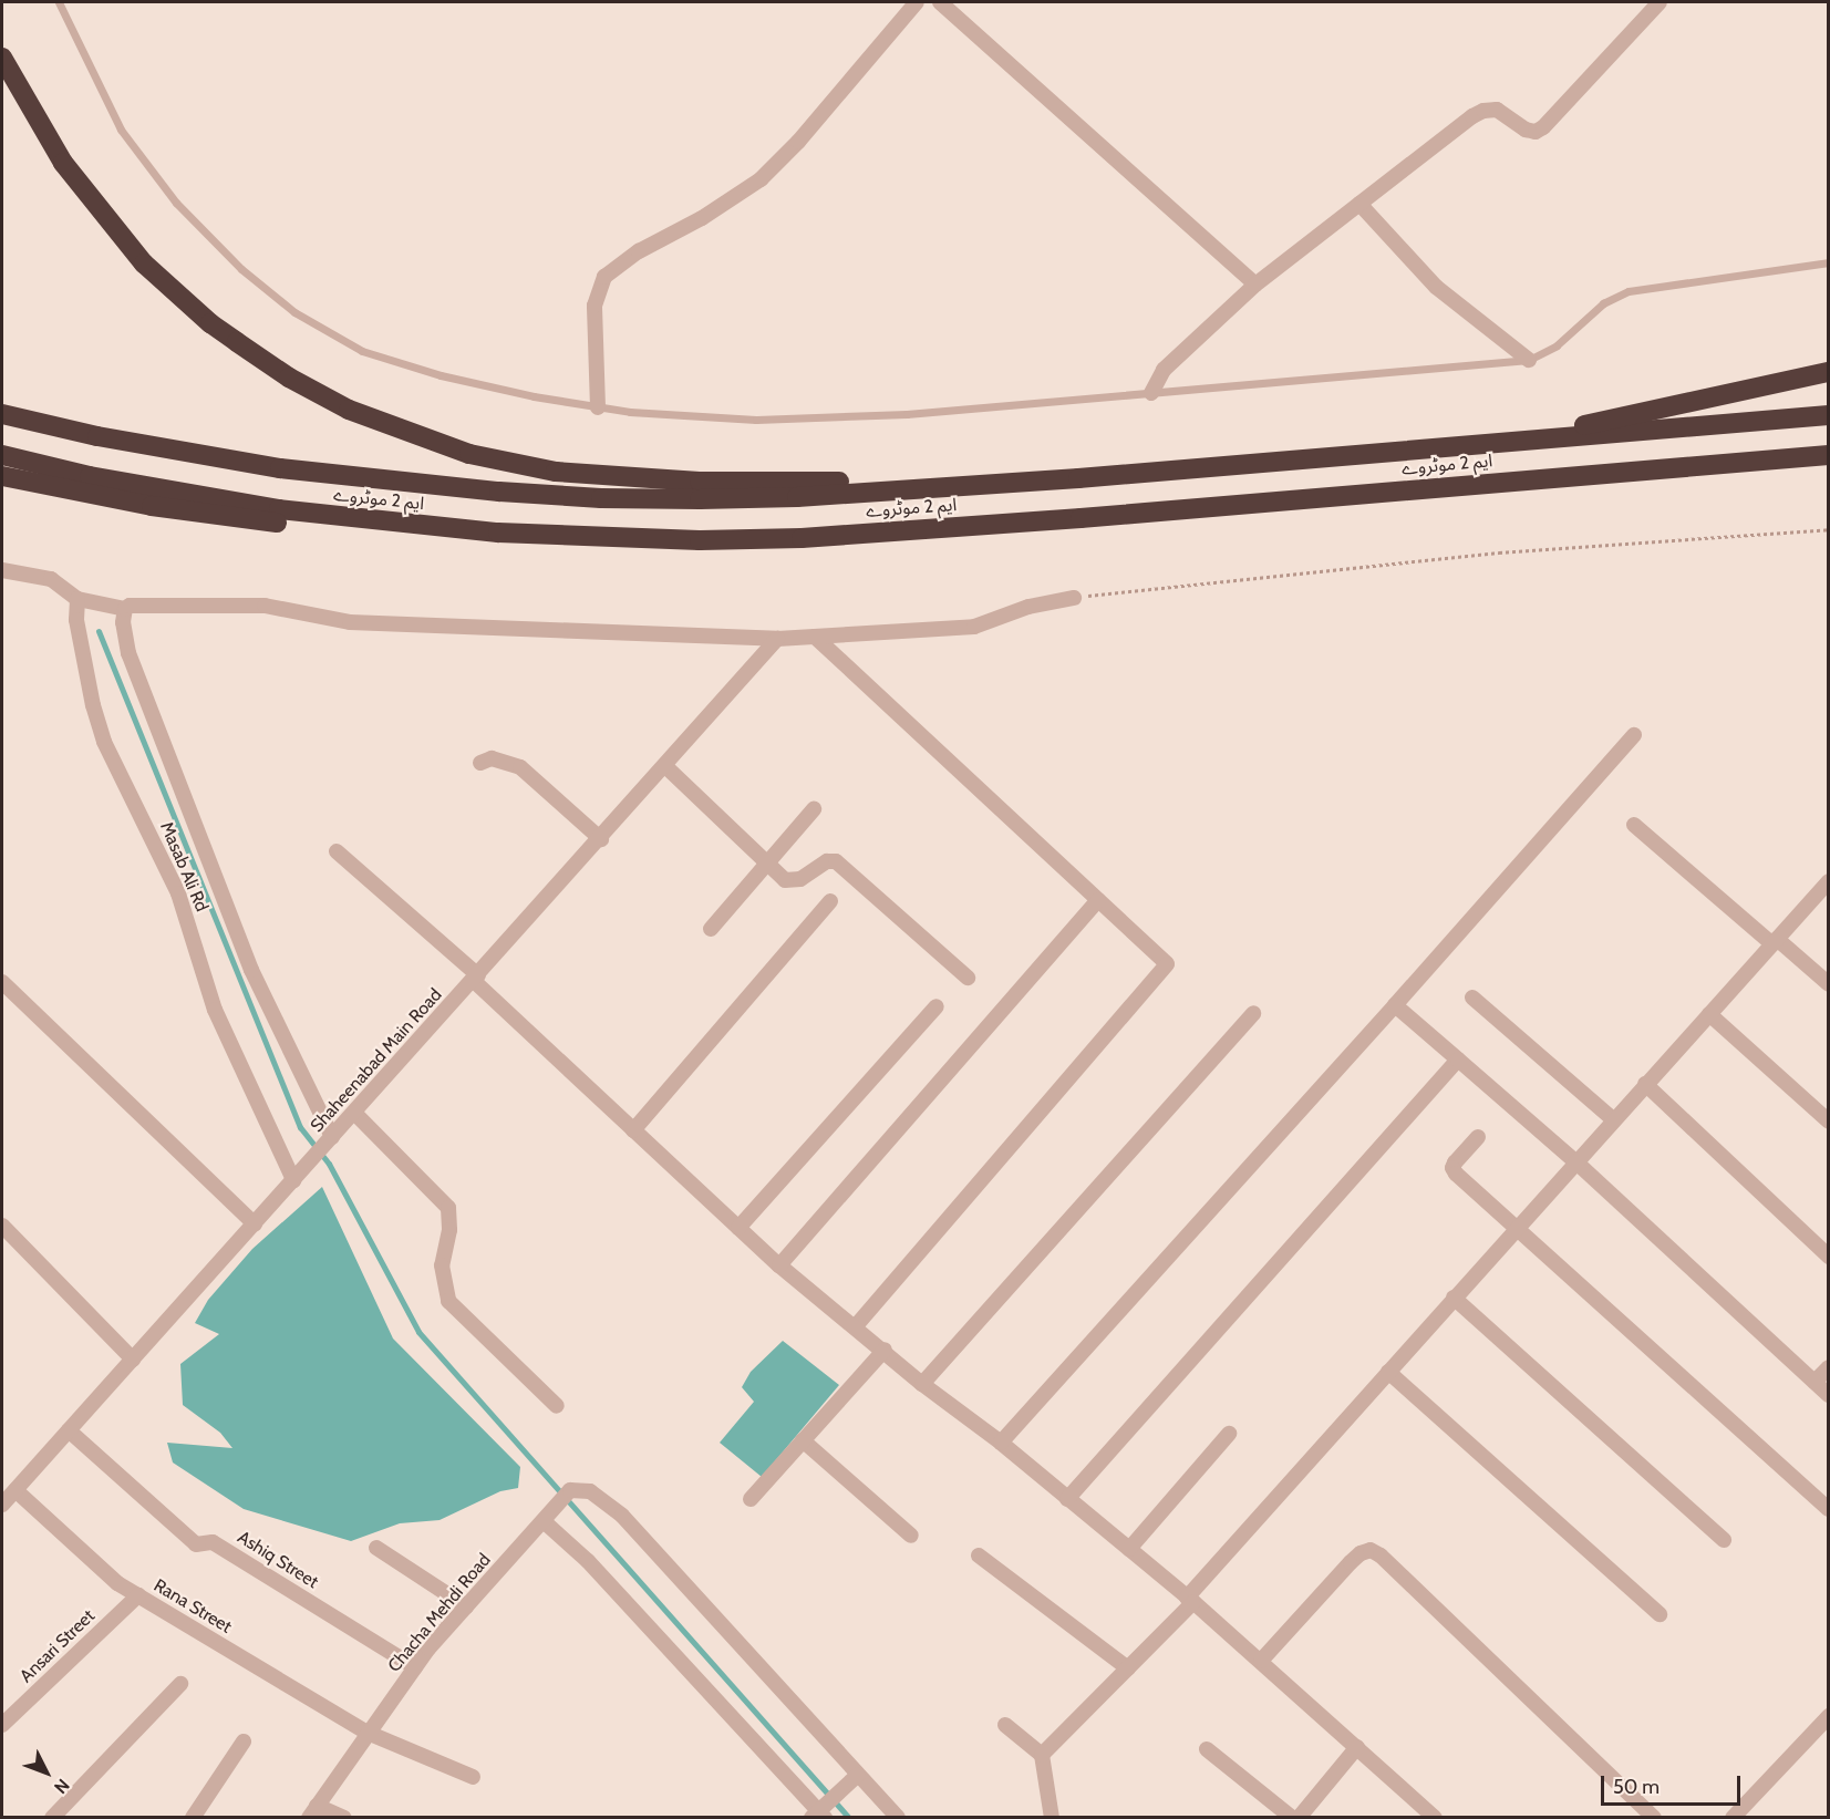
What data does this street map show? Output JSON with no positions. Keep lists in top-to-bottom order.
{
  "streets": {
    "highway": ["ایم 2 موٹروے"],
    "street": [
      "Masab Ali Rd",
      "Shaheenabad Main Road",
      "Ashiq Street",
      "Rana Street",
      "Chacha Mehdi Road",
      "Ansari Street"
    ]
  },
  "crossings": [
    ["Masab Ali Rd", "Shaheenabad Main Road"],
    ["Shaheenabad Main Road", "Ashiq Street"],
    ["Shaheenabad Main Road", "Rana Street"],
    ["Ashiq Street", "Chacha Mehdi Road"],
    ["Rana Street", "Chacha Mehdi Road"],
    ["Rana Street", "Ansari Street"]
  ],
  "scale_bar": "50 m",
  "north": "bottom right"
}
